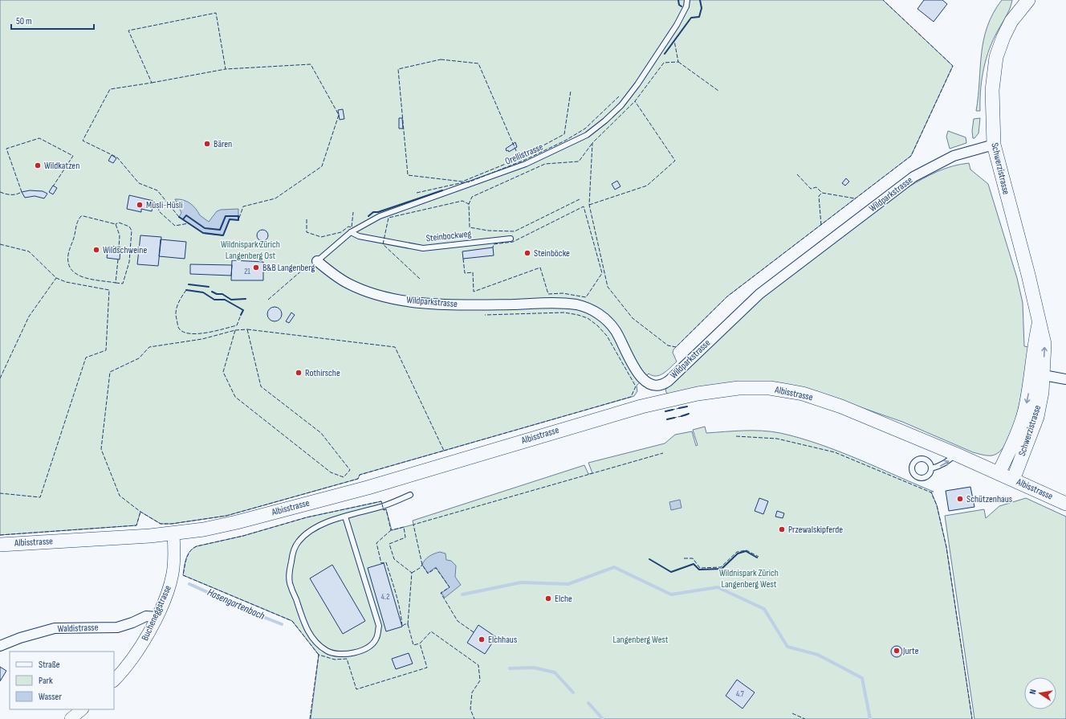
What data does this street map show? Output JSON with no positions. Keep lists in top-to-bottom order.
{
  "streets": {
    "main road": ["Schwerzistrasse", "Albisstrasse"],
    "street": ["Wildparkstrasse", "Bucheneggstrasse", "Waldistrasse"],
    "lane": ["Orellistrasse", "Steinbockweg"]
  },
  "crossings": [
    ["Orellistrasse", "Wildparkstrasse"],
    ["Orellistrasse", "Steinbockweg"],
    ["Schwerzistrasse", "Wildparkstrasse"],
    ["Schwerzistrasse", "Albisstrasse"],
    ["Albisstrasse", "Bucheneggstrasse"],
    ["Bucheneggstrasse", "Waldistrasse"]
  ],
  "water": ["Hasengartenbach"],
  "parks": ["Wildnispark Zürich Langenberg Ost", "Wildnispark Zürich Langenberg West", "Langenberg West"],
  "places": [
    "Bären",
    "Wildkatzen",
    "Müsli-Hüsli",
    "Wildschweine",
    "Steinböcke",
    "B&B Langenberg",
    "Rothirsche",
    "Schützenhaus",
    "Przewalskipferde",
    "Elche",
    "Elchhaus",
    "Jurte"
  ],
  "house_numbers": ["21", "4.2", "4.7"],
  "legend": ["Straße", "Park", "Wasser"],
  "scale_bar": "50 m",
  "north": "left"
}
